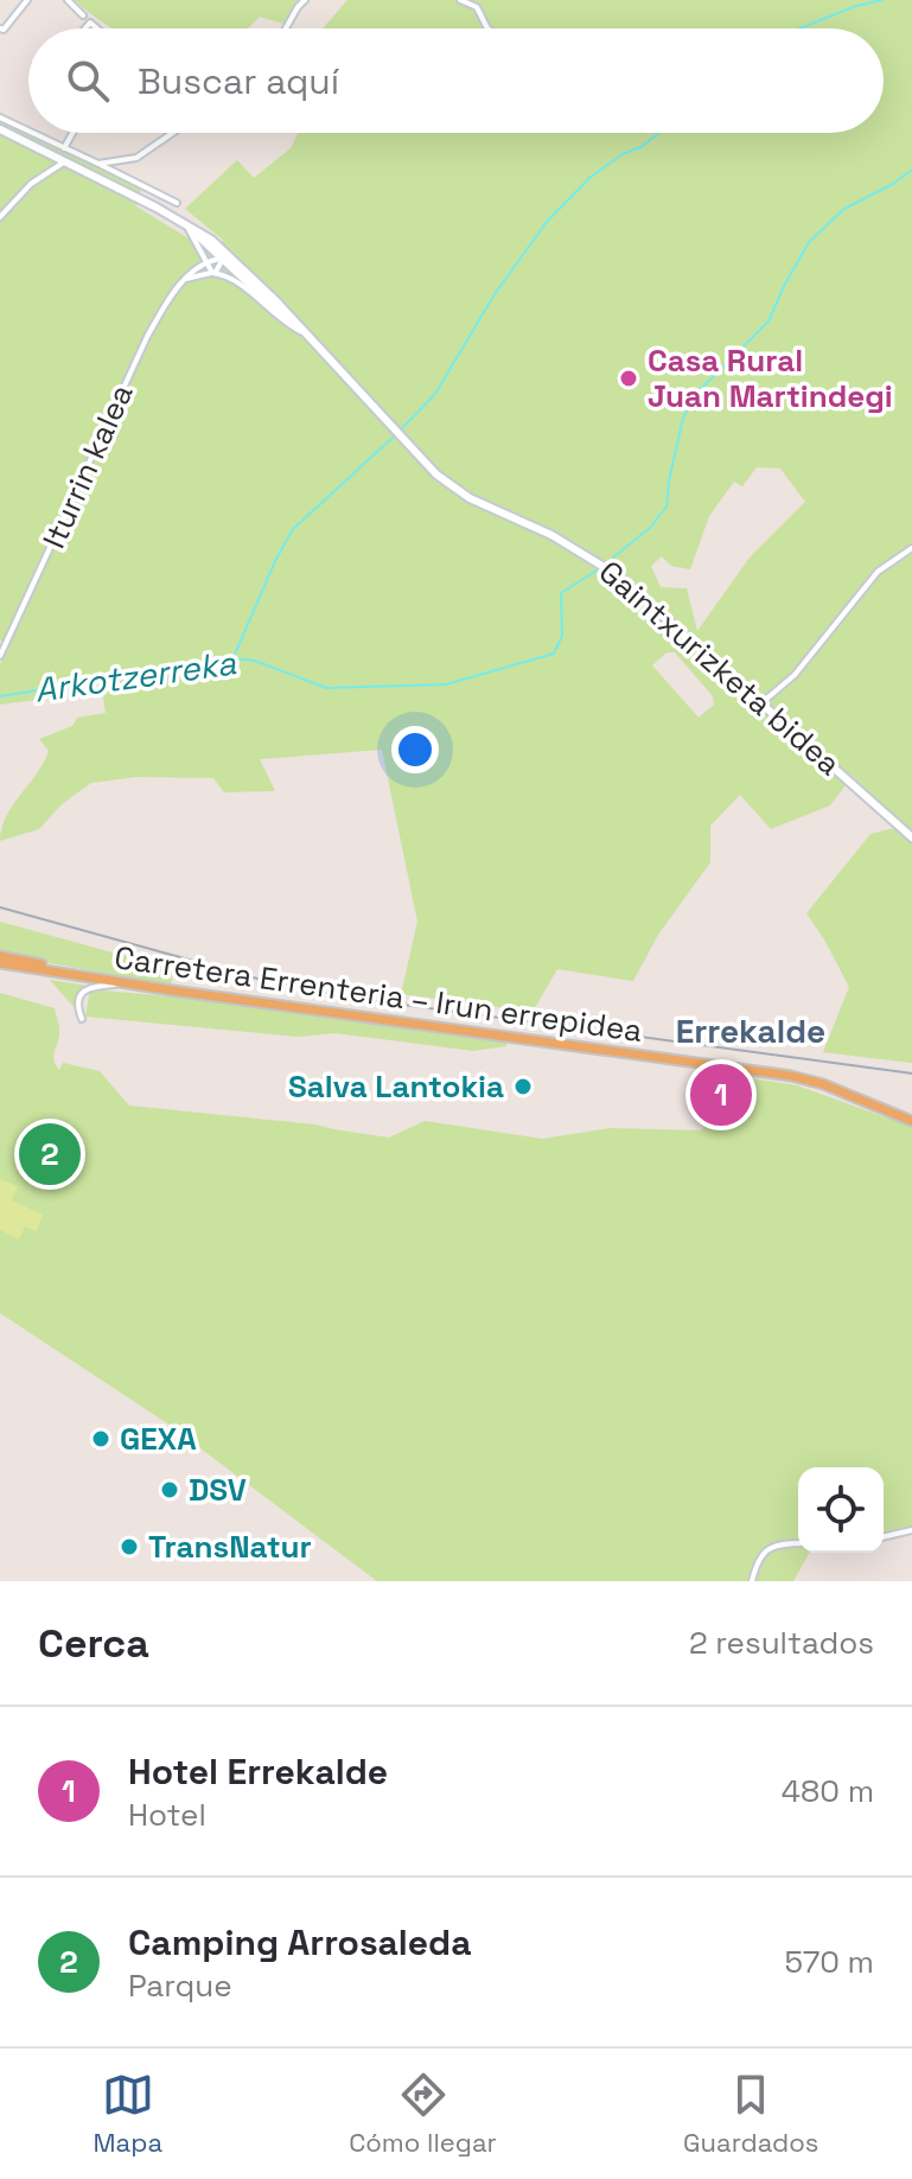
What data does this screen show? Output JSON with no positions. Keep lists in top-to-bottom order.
{
  "streets": {
    "main road": ["Gaintxurizketa bidea", "Carretera Errenteria – Irun errepidea"],
    "street": ["Iturrin kalea"]
  },
  "crossings": [
    ["Iturrin kalea", "Gaintxurizketa bidea"]
  ],
  "districts": ["Errekalde"],
  "water": ["Arkotzerreka"],
  "places": [
    "Casa Rural Juan Martindegi",
    "Salva Lantokia",
    "GEXA",
    "DSV",
    "TransNatur"
  ],
  "page": {
    "search": "Buscar aquí",
    "pins": ["1", "2"],
    "heading": ["Cerca", "2 resultados"],
    "list": [
      {
        "mark": "1",
        "name": "Hotel Errekalde",
        "note": "Hotel",
        "value": "480 m"
      },
      {
        "mark": "2",
        "name": "Camping Arrosaleda",
        "note": "Parque",
        "value": "570 m"
      }
    ],
    "nav": ["Mapa", "Cómo llegar", "Guardados"]
  }
}
